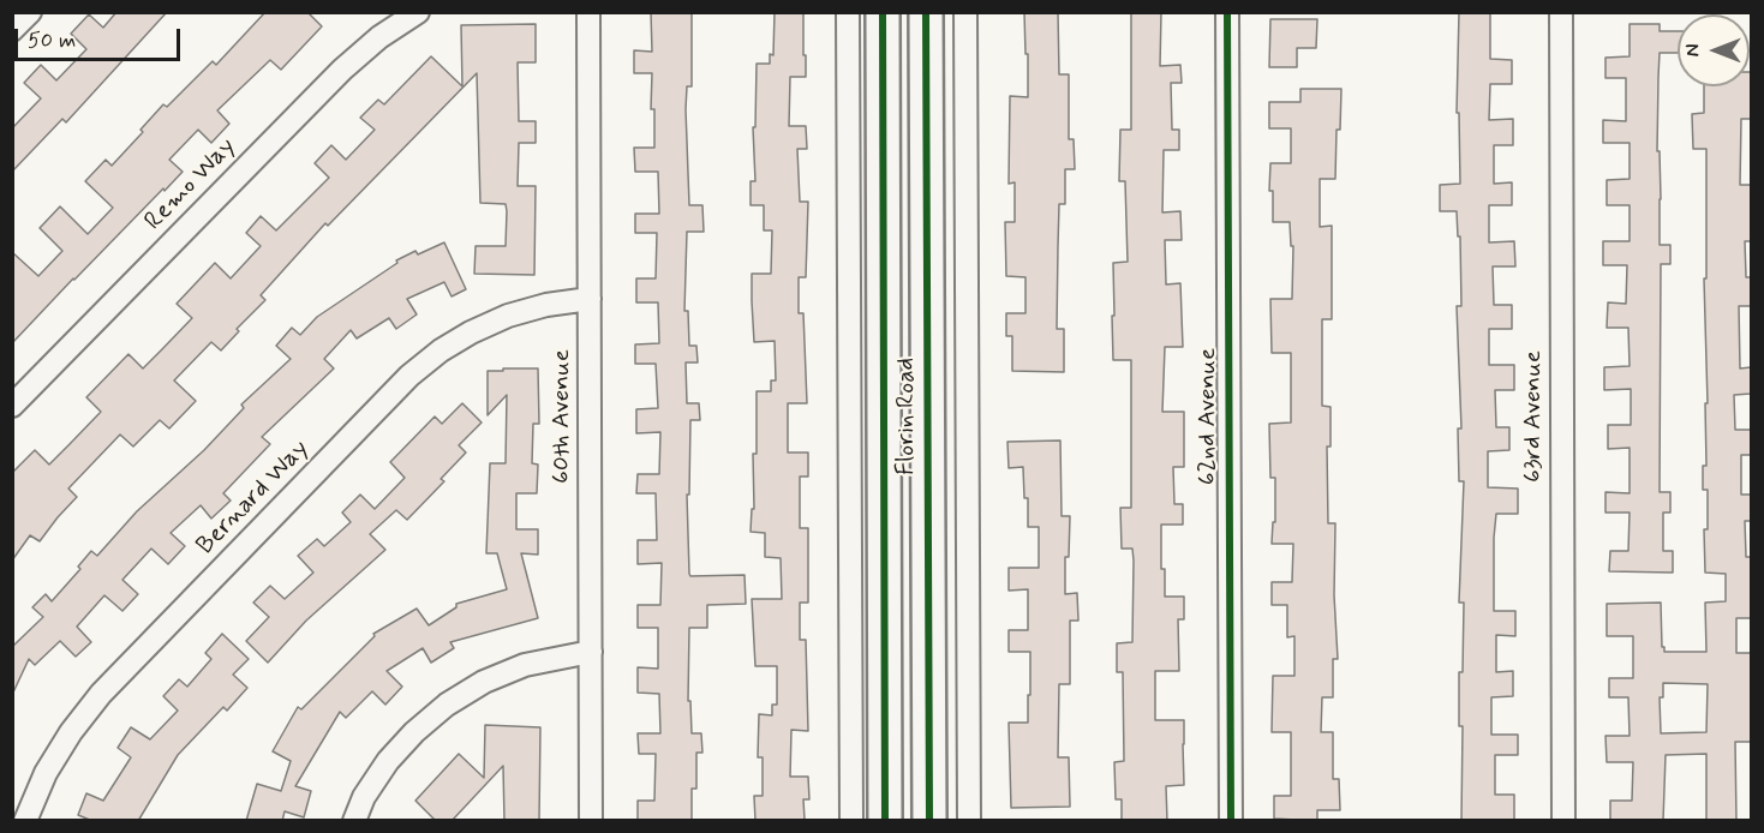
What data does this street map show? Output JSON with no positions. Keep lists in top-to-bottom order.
{
  "streets": {
    "main road": ["Florin Road"],
    "street": [
      "Remo Way",
      "60th Avenue",
      "62nd Avenue",
      "63rd Avenue",
      "Bernard Way"
    ]
  },
  "crossings": [
    ["60th Avenue", "Bernard Way"]
  ],
  "scale_bar": "50 m",
  "north": "left"
}
